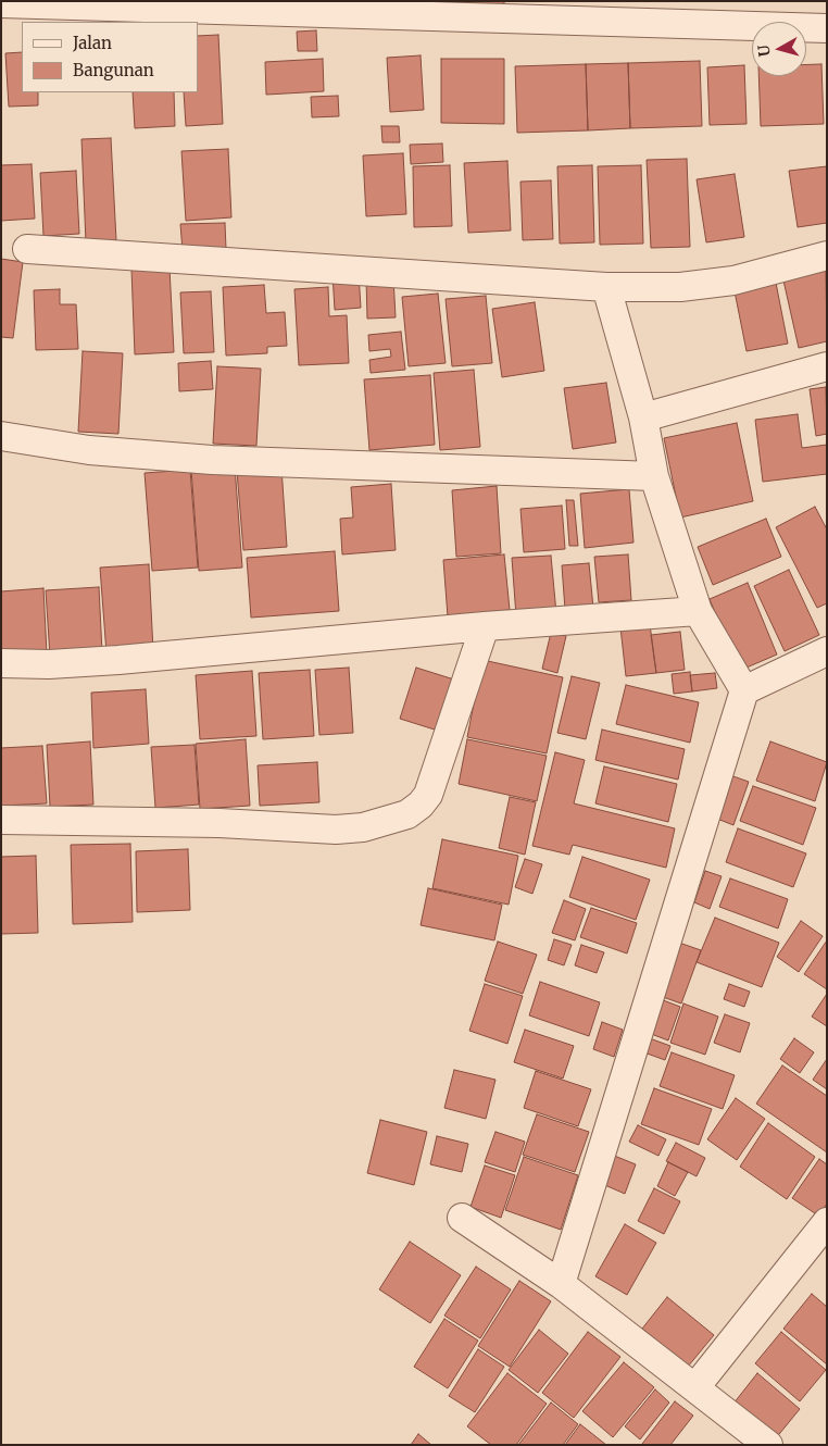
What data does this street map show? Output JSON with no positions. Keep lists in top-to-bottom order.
{
  "legend": ["Jalan", "Bangunan"],
  "north": "left"
}
